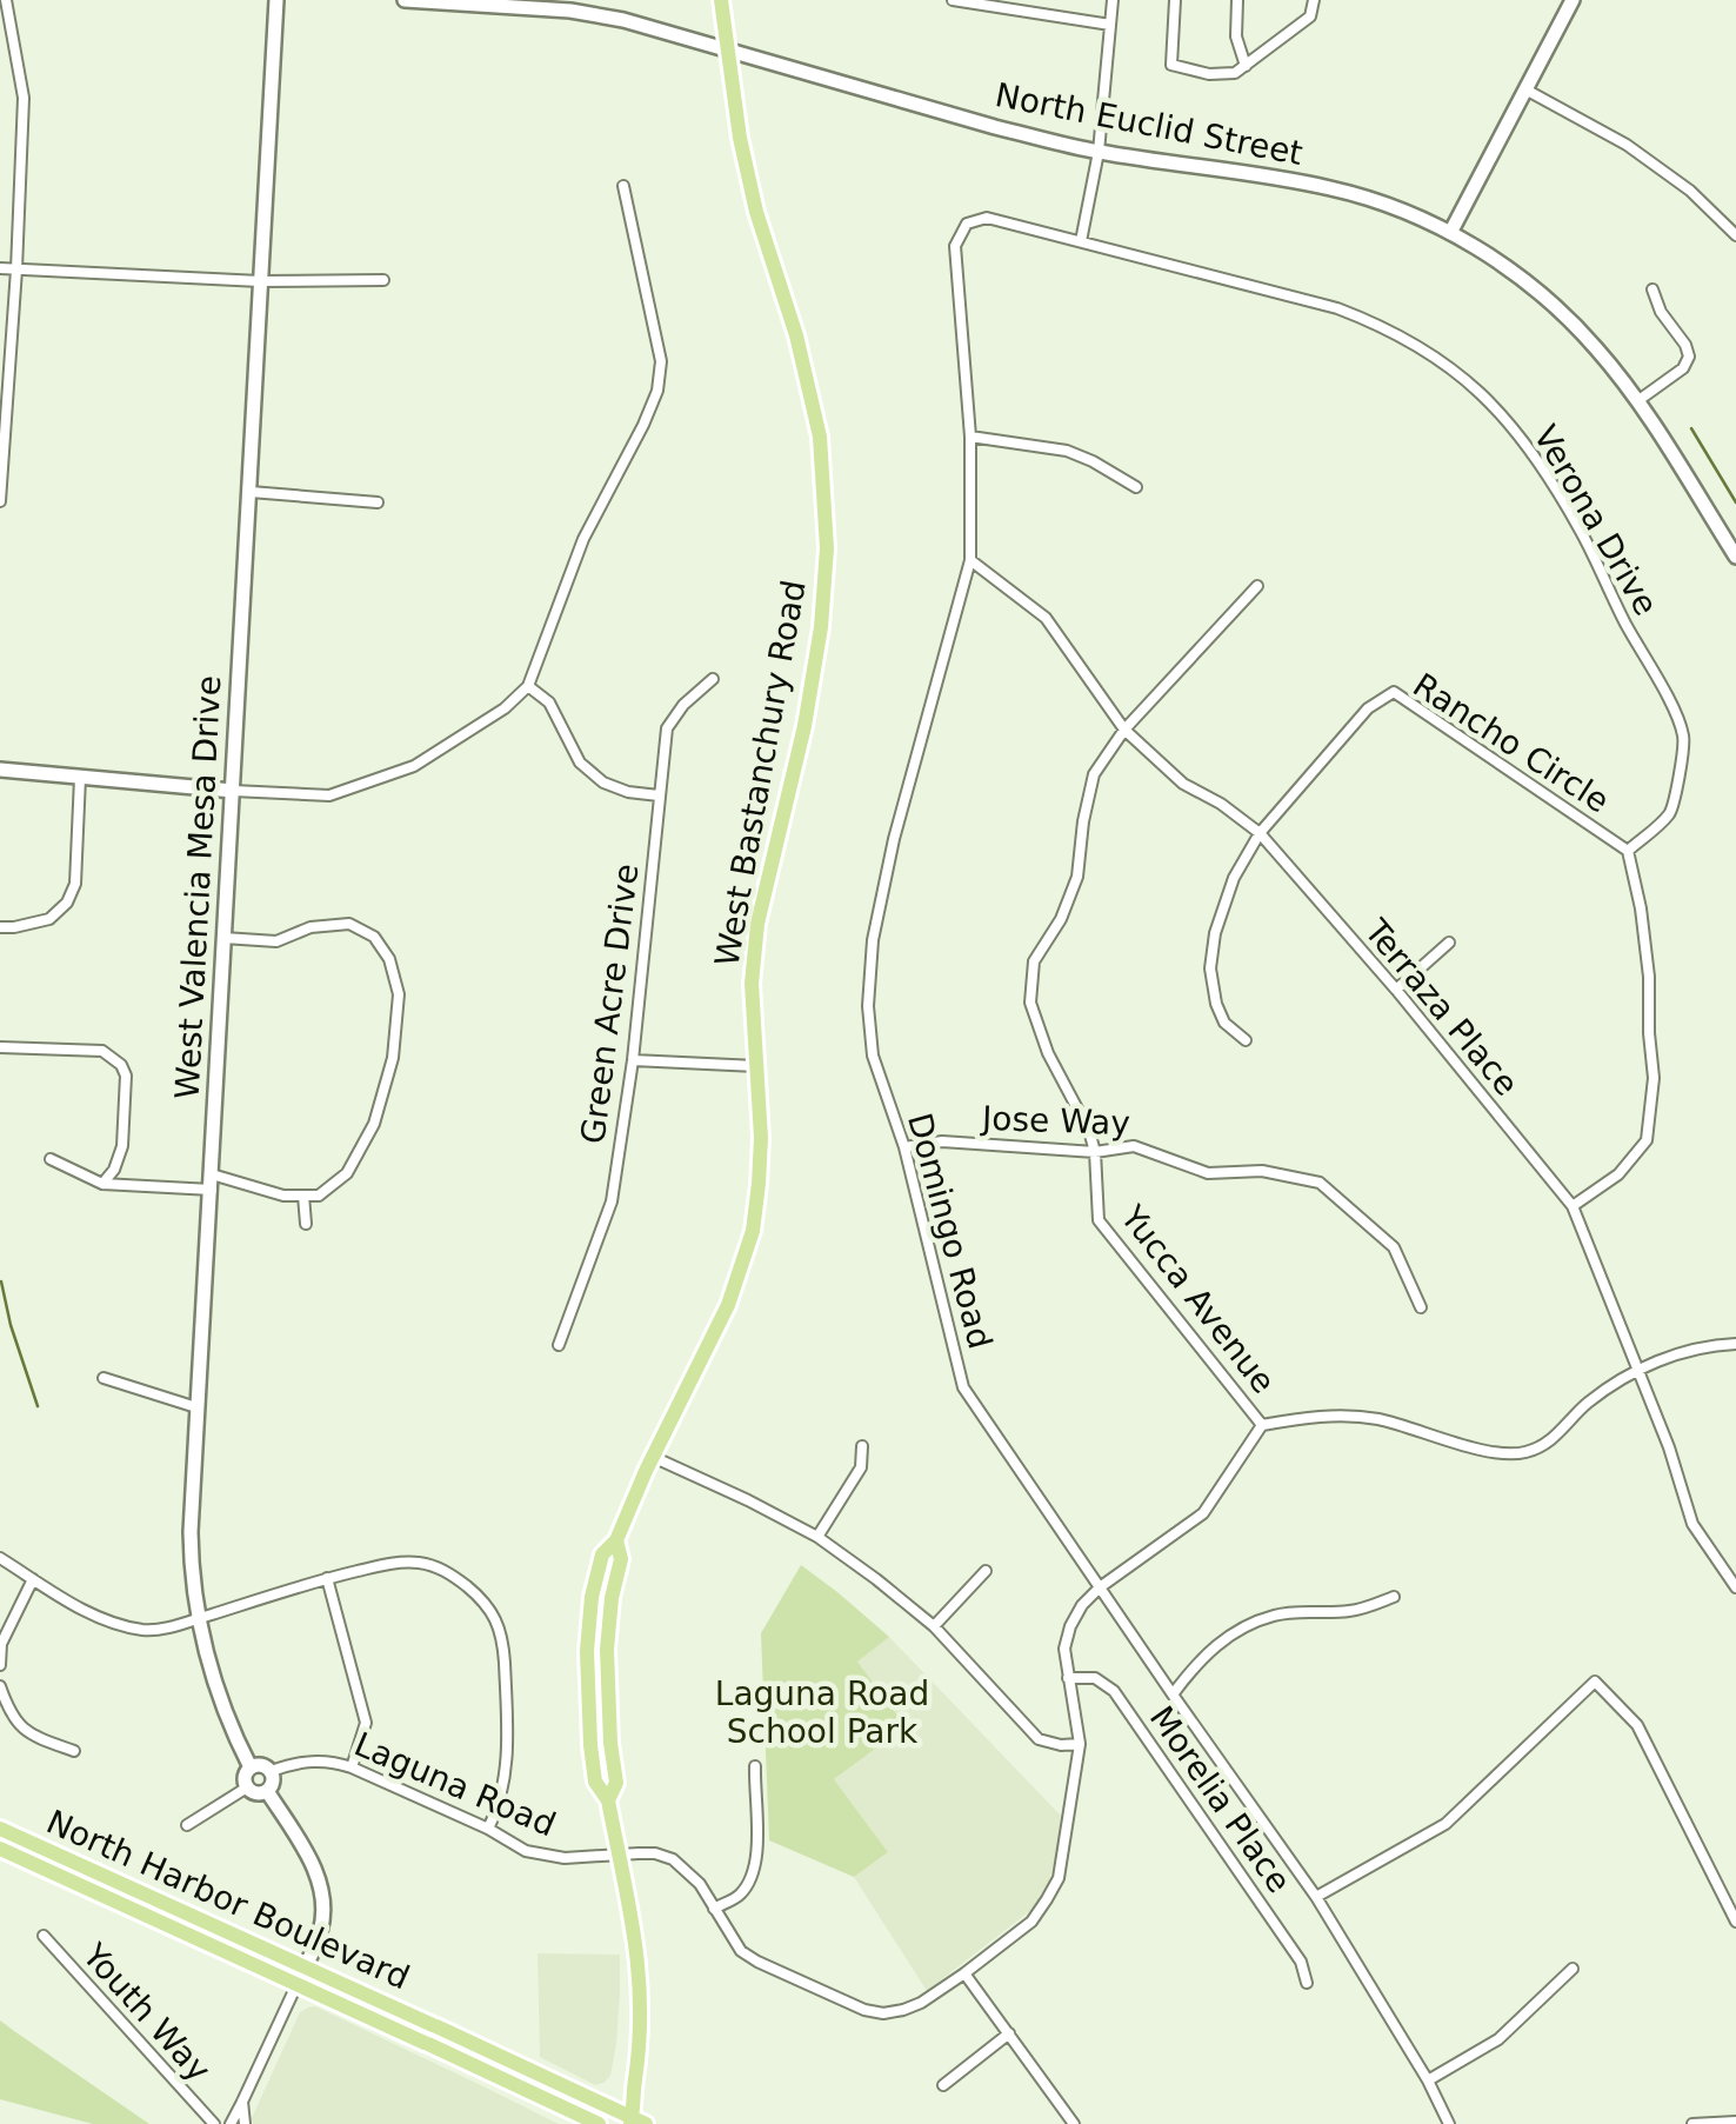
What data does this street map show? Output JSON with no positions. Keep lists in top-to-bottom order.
{
  "streets": {
    "main road": ["West Bastanchury Road", "North Harbor Boulevard"],
    "street": [
      "North Euclid Street",
      "Verona Drive",
      "Rancho Circle",
      "West Valencia Mesa Drive",
      "Green Acre Drive",
      "Terraza Place",
      "Jose Way",
      "Domingo Road",
      "Yucca Avenue",
      "Laguna Road",
      "Morelia Place",
      "Youth Way"
    ]
  },
  "crossings": [
    ["North Euclid Street", "West Bastanchury Road"],
    ["Verona Drive", "Rancho Circle"],
    ["Verona Drive", "Domingo Road"],
    ["Rancho Circle", "Terraza Place"],
    ["West Bastanchury Road", "Laguna Road"],
    ["West Bastanchury Road", "North Harbor Boulevard"],
    ["West Valencia Mesa Drive", "Laguna Road"],
    ["Terraza Place", "Domingo Road"],
    ["Terraza Place", "Yucca Avenue"],
    ["Jose Way", "Domingo Road"],
    ["Jose Way", "Yucca Avenue"]
  ],
  "parks": ["Laguna Road School Park"]
}
